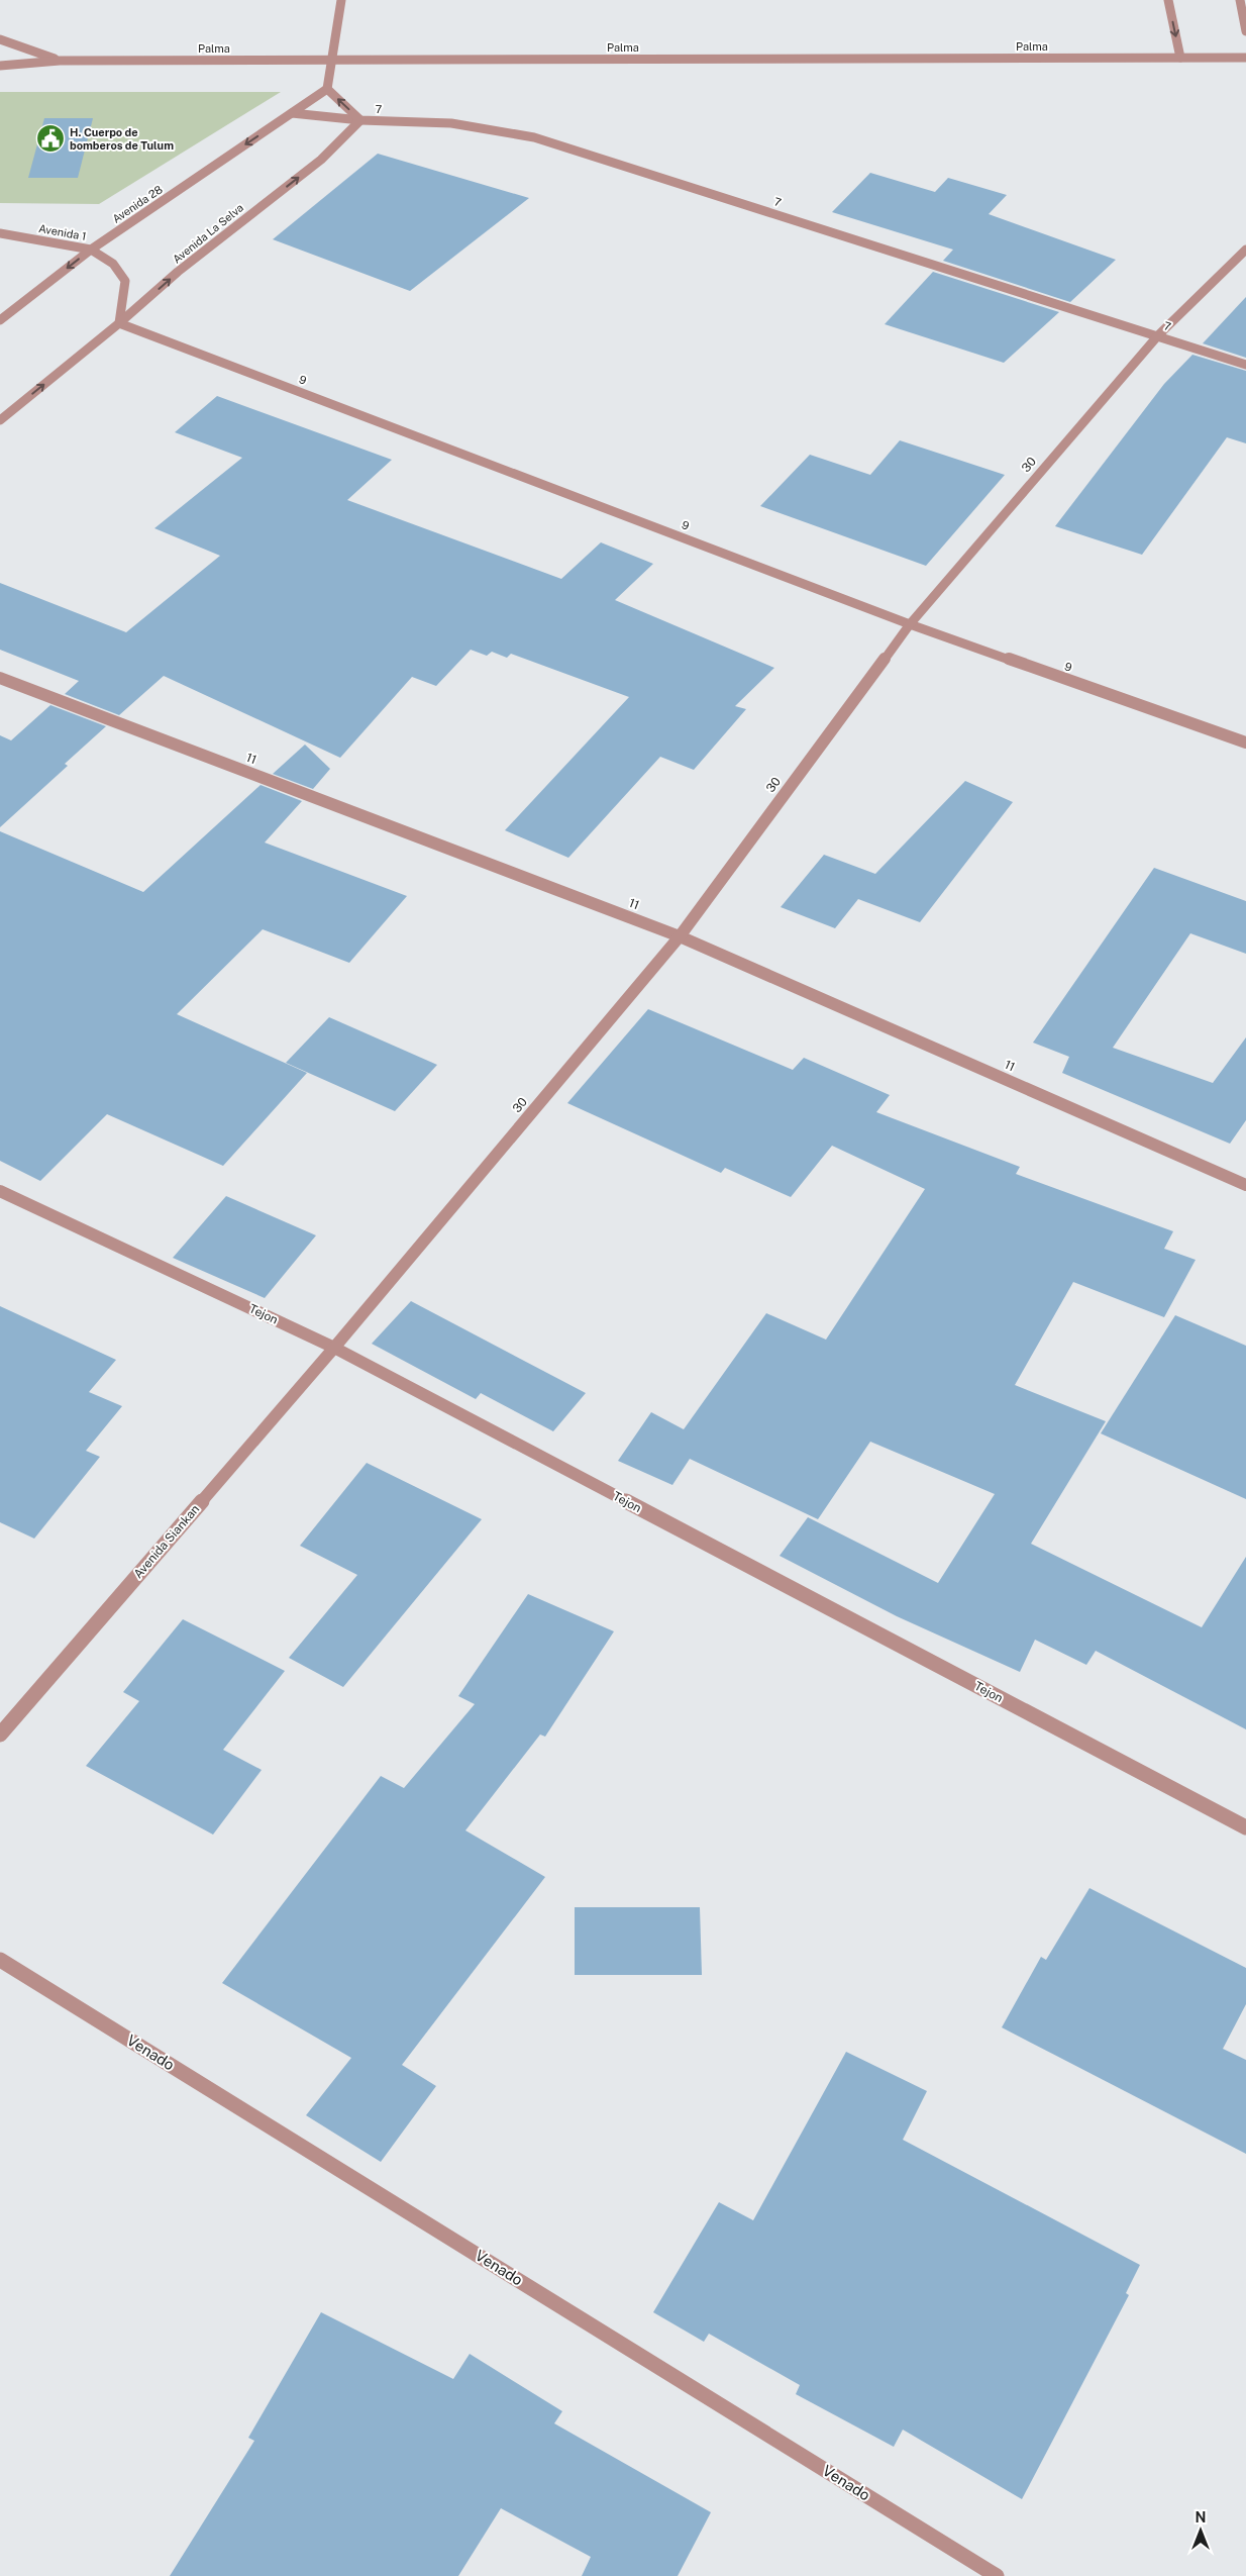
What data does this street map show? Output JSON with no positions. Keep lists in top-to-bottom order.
{
  "streets": {
    "street": [
      "Palma",
      "7",
      "Avenida 28",
      "Avenida 1",
      "Avenida La Selva",
      "9",
      "30",
      "11",
      "Tejon",
      "Avenida Siankan",
      "Venado"
    ]
  },
  "crossings": [
    ["7", "Avenida 28"],
    ["7", "Avenida La Selva"],
    ["7", "30"],
    ["Avenida 28", "Avenida 1"],
    ["Avenida 1", "Avenida La Selva"],
    ["Avenida 1", "9"],
    ["Avenida La Selva", "9"],
    ["9", "30"],
    ["30", "11"],
    ["30", "Tejon"],
    ["30", "Avenida Siankan"],
    ["Tejon", "Avenida Siankan"]
  ],
  "one_way": ["Avenida 28", "Avenida La Selva"],
  "places": {
    "public building": ["H. Cuerpo de bomberos de Tulum"]
  },
  "north": "top"
}
